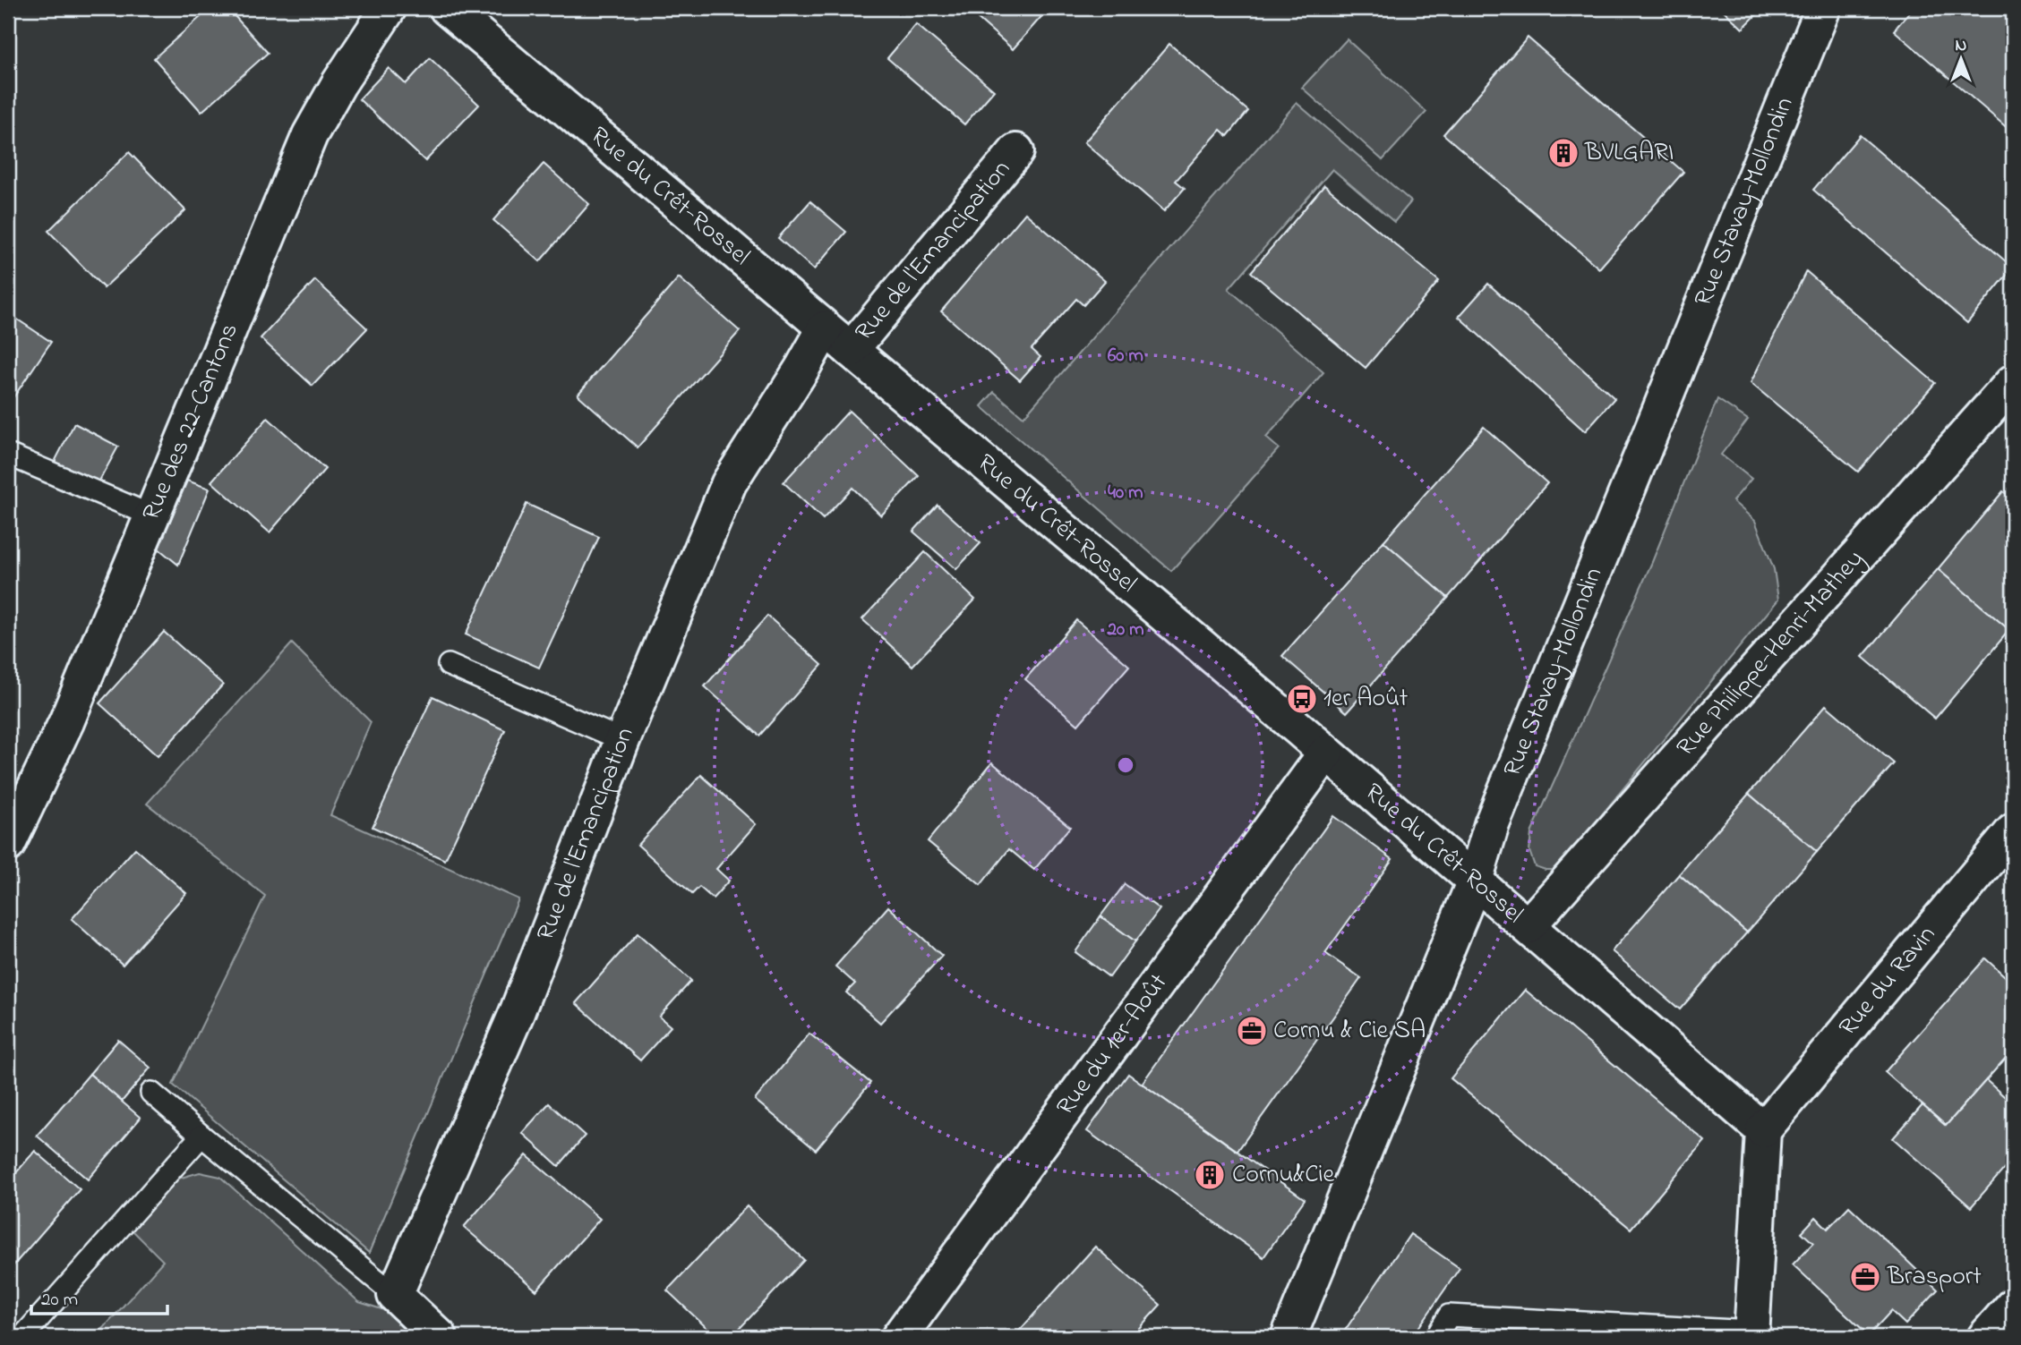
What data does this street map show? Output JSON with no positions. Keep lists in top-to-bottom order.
{
  "streets": {
    "street": [
      "Rue du Crêt-Rossel",
      "Rue Stavay-Mollondin",
      "Rue de l'Emancipation",
      "Rue des 22-Cantons",
      "Rue Philippe-Henri-Mathey",
      "Rue du Ravin",
      "Rue du 1er-Août"
    ]
  },
  "crossings": [
    ["Rue du Crêt-Rossel", "Rue Stavay-Mollondin"],
    ["Rue du Crêt-Rossel", "Rue de l'Emancipation"],
    ["Rue du Crêt-Rossel", "Rue Philippe-Henri-Mathey"],
    ["Rue du Crêt-Rossel", "Rue du Ravin"],
    ["Rue du Crêt-Rossel", "Rue du 1er-Août"]
  ],
  "places": {
    "building": ["BVLGARI", "Cornu&Cie"],
    "bus stop": ["1er Août"],
    "office": ["Cornu & Cie SA", "Brasport"]
  },
  "scale_bar": "20 m",
  "north": "top",
  "rings": ["60 m", "40 m", "20 m"]
}
